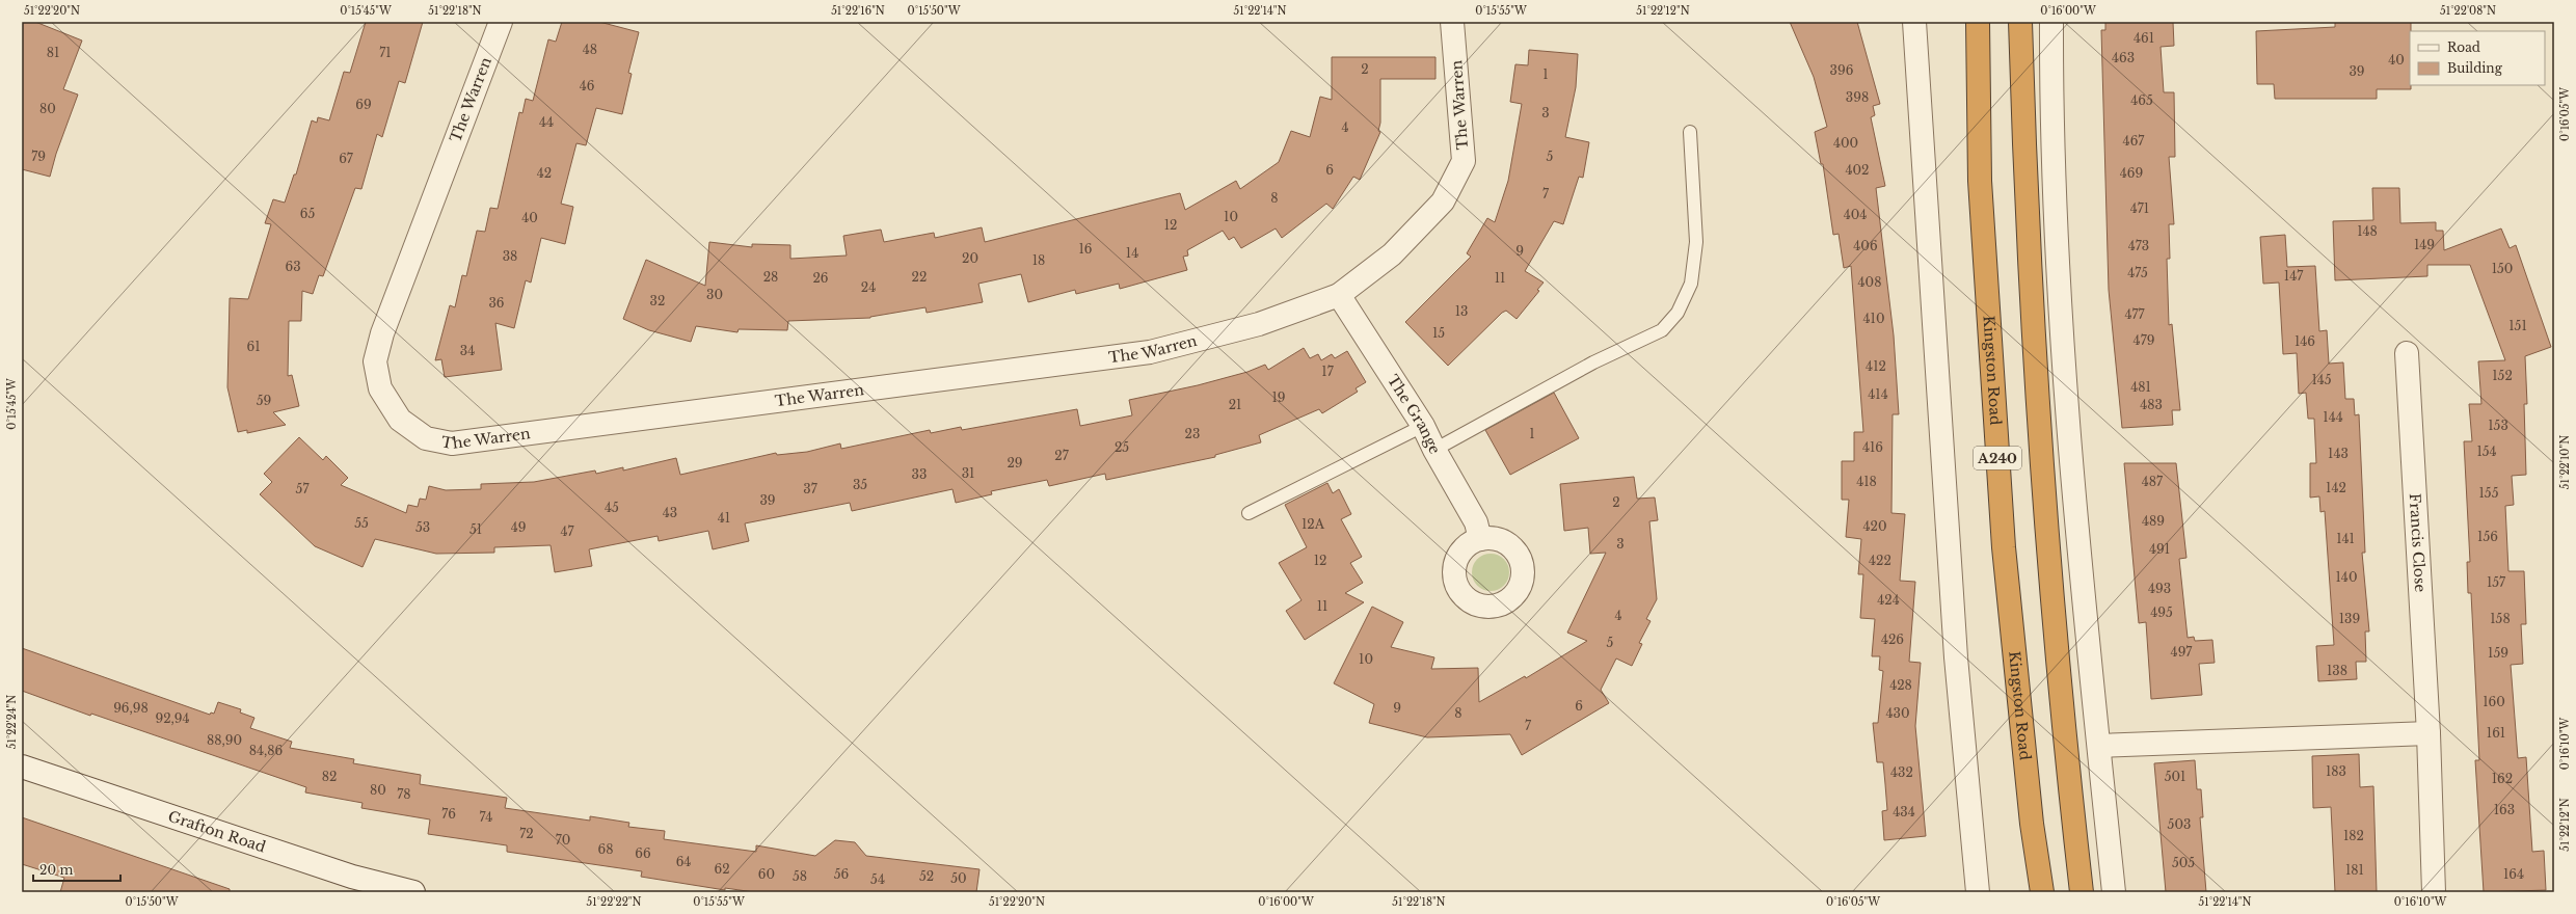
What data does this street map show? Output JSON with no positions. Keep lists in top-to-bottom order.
{
  "streets": {
    "highway": ["Kingston Road", "A240"],
    "street": [
      "The Warren",
      "The Grange",
      "Francis Close",
      "Grafton Road"
    ]
  },
  "crossings": [
    ["The Warren", "The Grange"]
  ],
  "house_numbers": [
    "461",
    "48",
    "81",
    "71",
    "463",
    "40",
    "2",
    "396",
    "39",
    "1",
    "46",
    "398",
    "465",
    "69",
    "80",
    "3",
    "44",
    "4",
    "467",
    "400",
    "79",
    "5",
    "67",
    "6",
    "402",
    "42",
    "469",
    "7",
    "8",
    "471",
    "65",
    "404",
    "10",
    "40",
    "12",
    "148",
    "149",
    "406",
    "473",
    "16",
    "9",
    "14",
    "38",
    "20",
    "18",
    "63",
    "150",
    "475",
    "147",
    "28",
    "22",
    "26",
    "11",
    "408",
    "24",
    "30",
    "32",
    "36",
    "13",
    "477",
    "410",
    "151",
    "15",
    "479",
    "146",
    "61",
    "34",
    "412",
    "17",
    "152",
    "145",
    "481",
    "414",
    "19",
    "59",
    "21",
    "483",
    "144",
    "153",
    "23",
    "1",
    "25",
    "416",
    "154",
    "143",
    "27",
    "29",
    "31",
    "33",
    "418",
    "487",
    "35",
    "142",
    "57",
    "37",
    "155",
    "39",
    "2",
    "45",
    "43",
    "41",
    "489",
    "55",
    "12A",
    "420",
    "53",
    "49",
    "51",
    "47",
    "156",
    "141",
    "3",
    "491",
    "12",
    "422",
    "140",
    "157",
    "493",
    "424",
    "11",
    "495",
    "4",
    "139",
    "158",
    "426",
    "5",
    "497",
    "159",
    "10",
    "138",
    "428",
    "160",
    "6",
    "96,98",
    "9",
    "8",
    "430",
    "92,94",
    "7",
    "161",
    "88,90",
    "84,86",
    "183",
    "432",
    "82",
    "501",
    "162",
    "80",
    "78",
    "163",
    "434",
    "76",
    "74",
    "503",
    "72",
    "182",
    "70",
    "68",
    "66",
    "64",
    "505",
    "62",
    "181",
    "60",
    "56",
    "164",
    "58",
    "52",
    "50",
    "54"
  ],
  "legend": ["Road", "Building"],
  "scale_bar": "20 m",
  "coordinates": [
    "51°22'20\"N",
    "0°15'45\"W",
    "51°22'18\"N",
    "51°22'16\"N",
    "0°15'50\"W",
    "51°22'14\"N",
    "0°15'55\"W",
    "51°22'12\"N",
    "0°16'00\"W",
    "51°22'08\"N",
    "0°16'05\"W",
    "51°22'10\"N",
    "51°22'24\"N",
    "0°16'10\"W",
    "51°22'22\"N"
  ]
}
